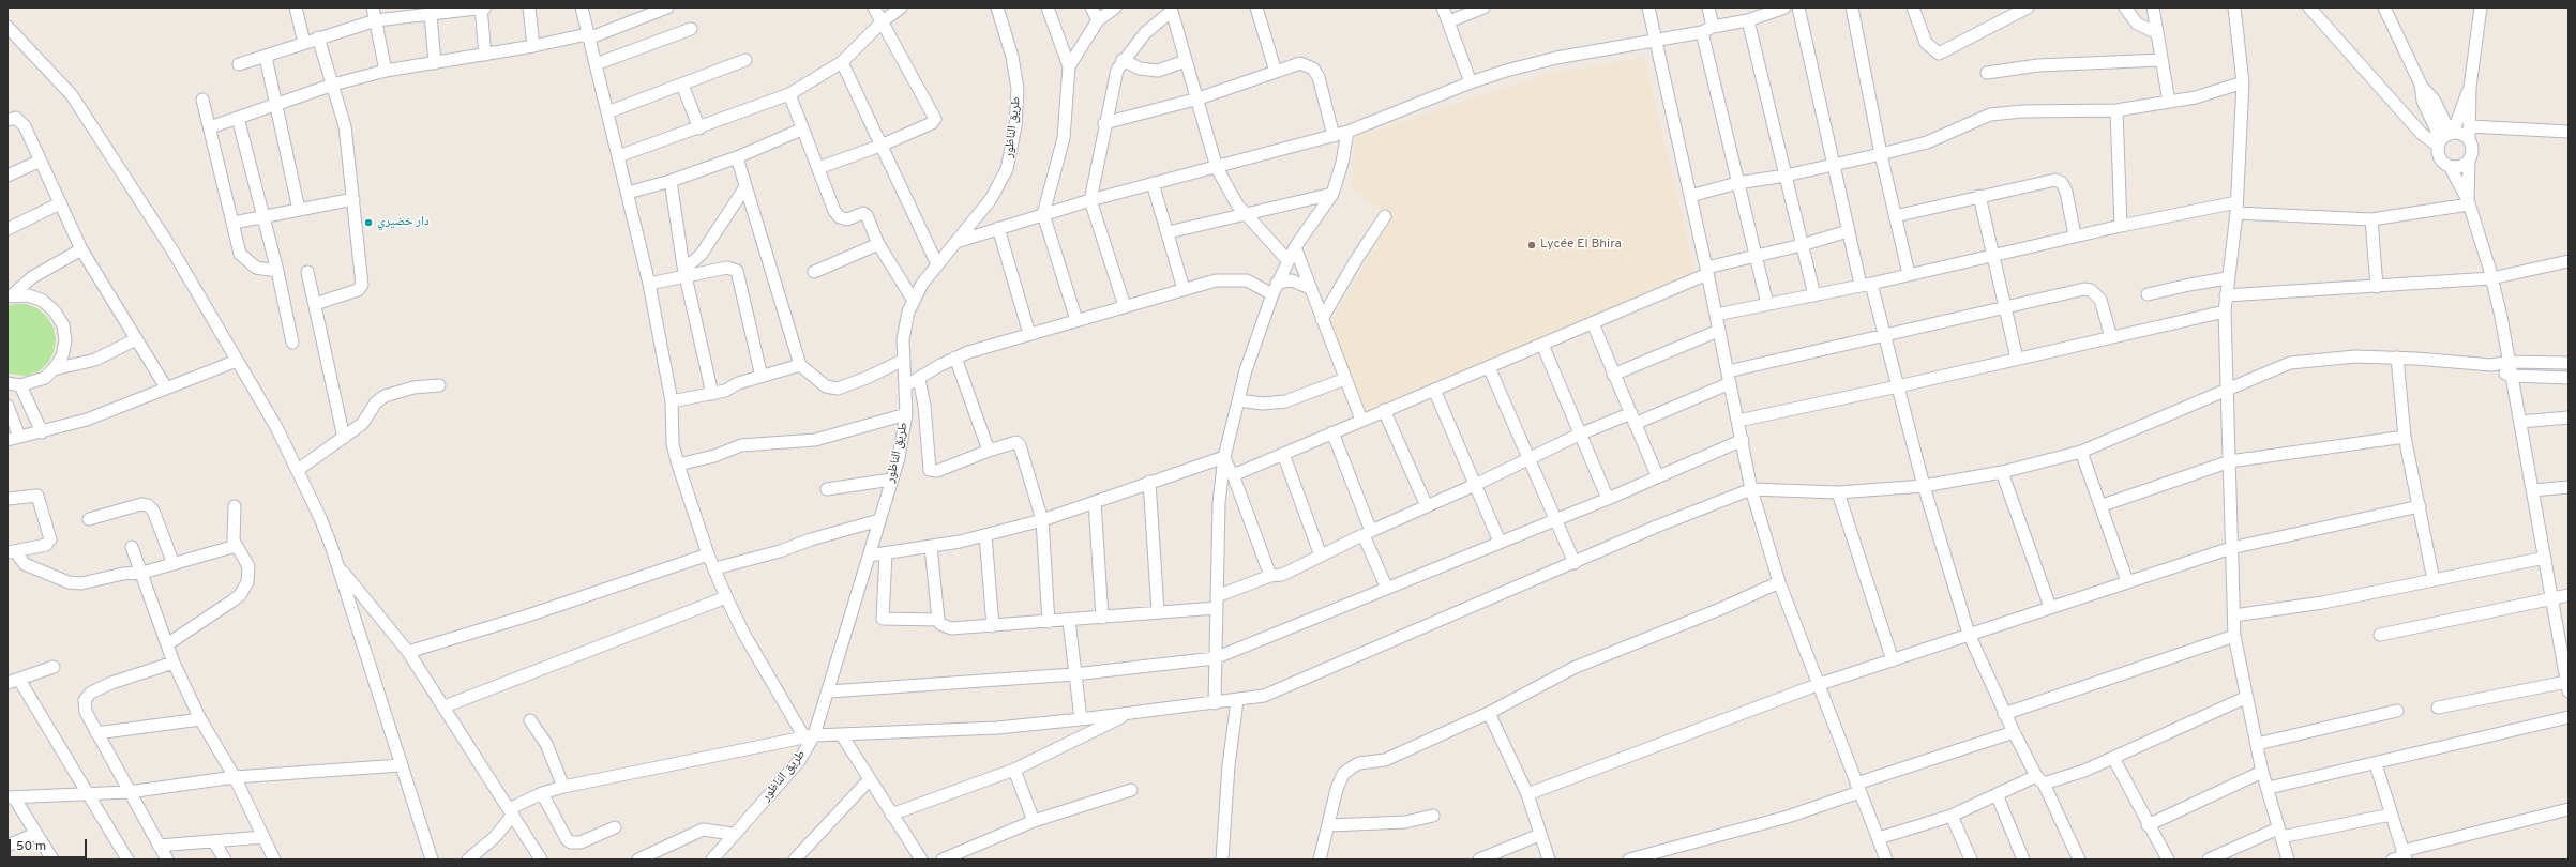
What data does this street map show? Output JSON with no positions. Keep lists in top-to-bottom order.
{
  "streets": {
    "street": ["طريق الناظور"]
  },
  "places": ["دار خضيري", "Lycée El Bhira"],
  "scale_bar": "50 m"
}
